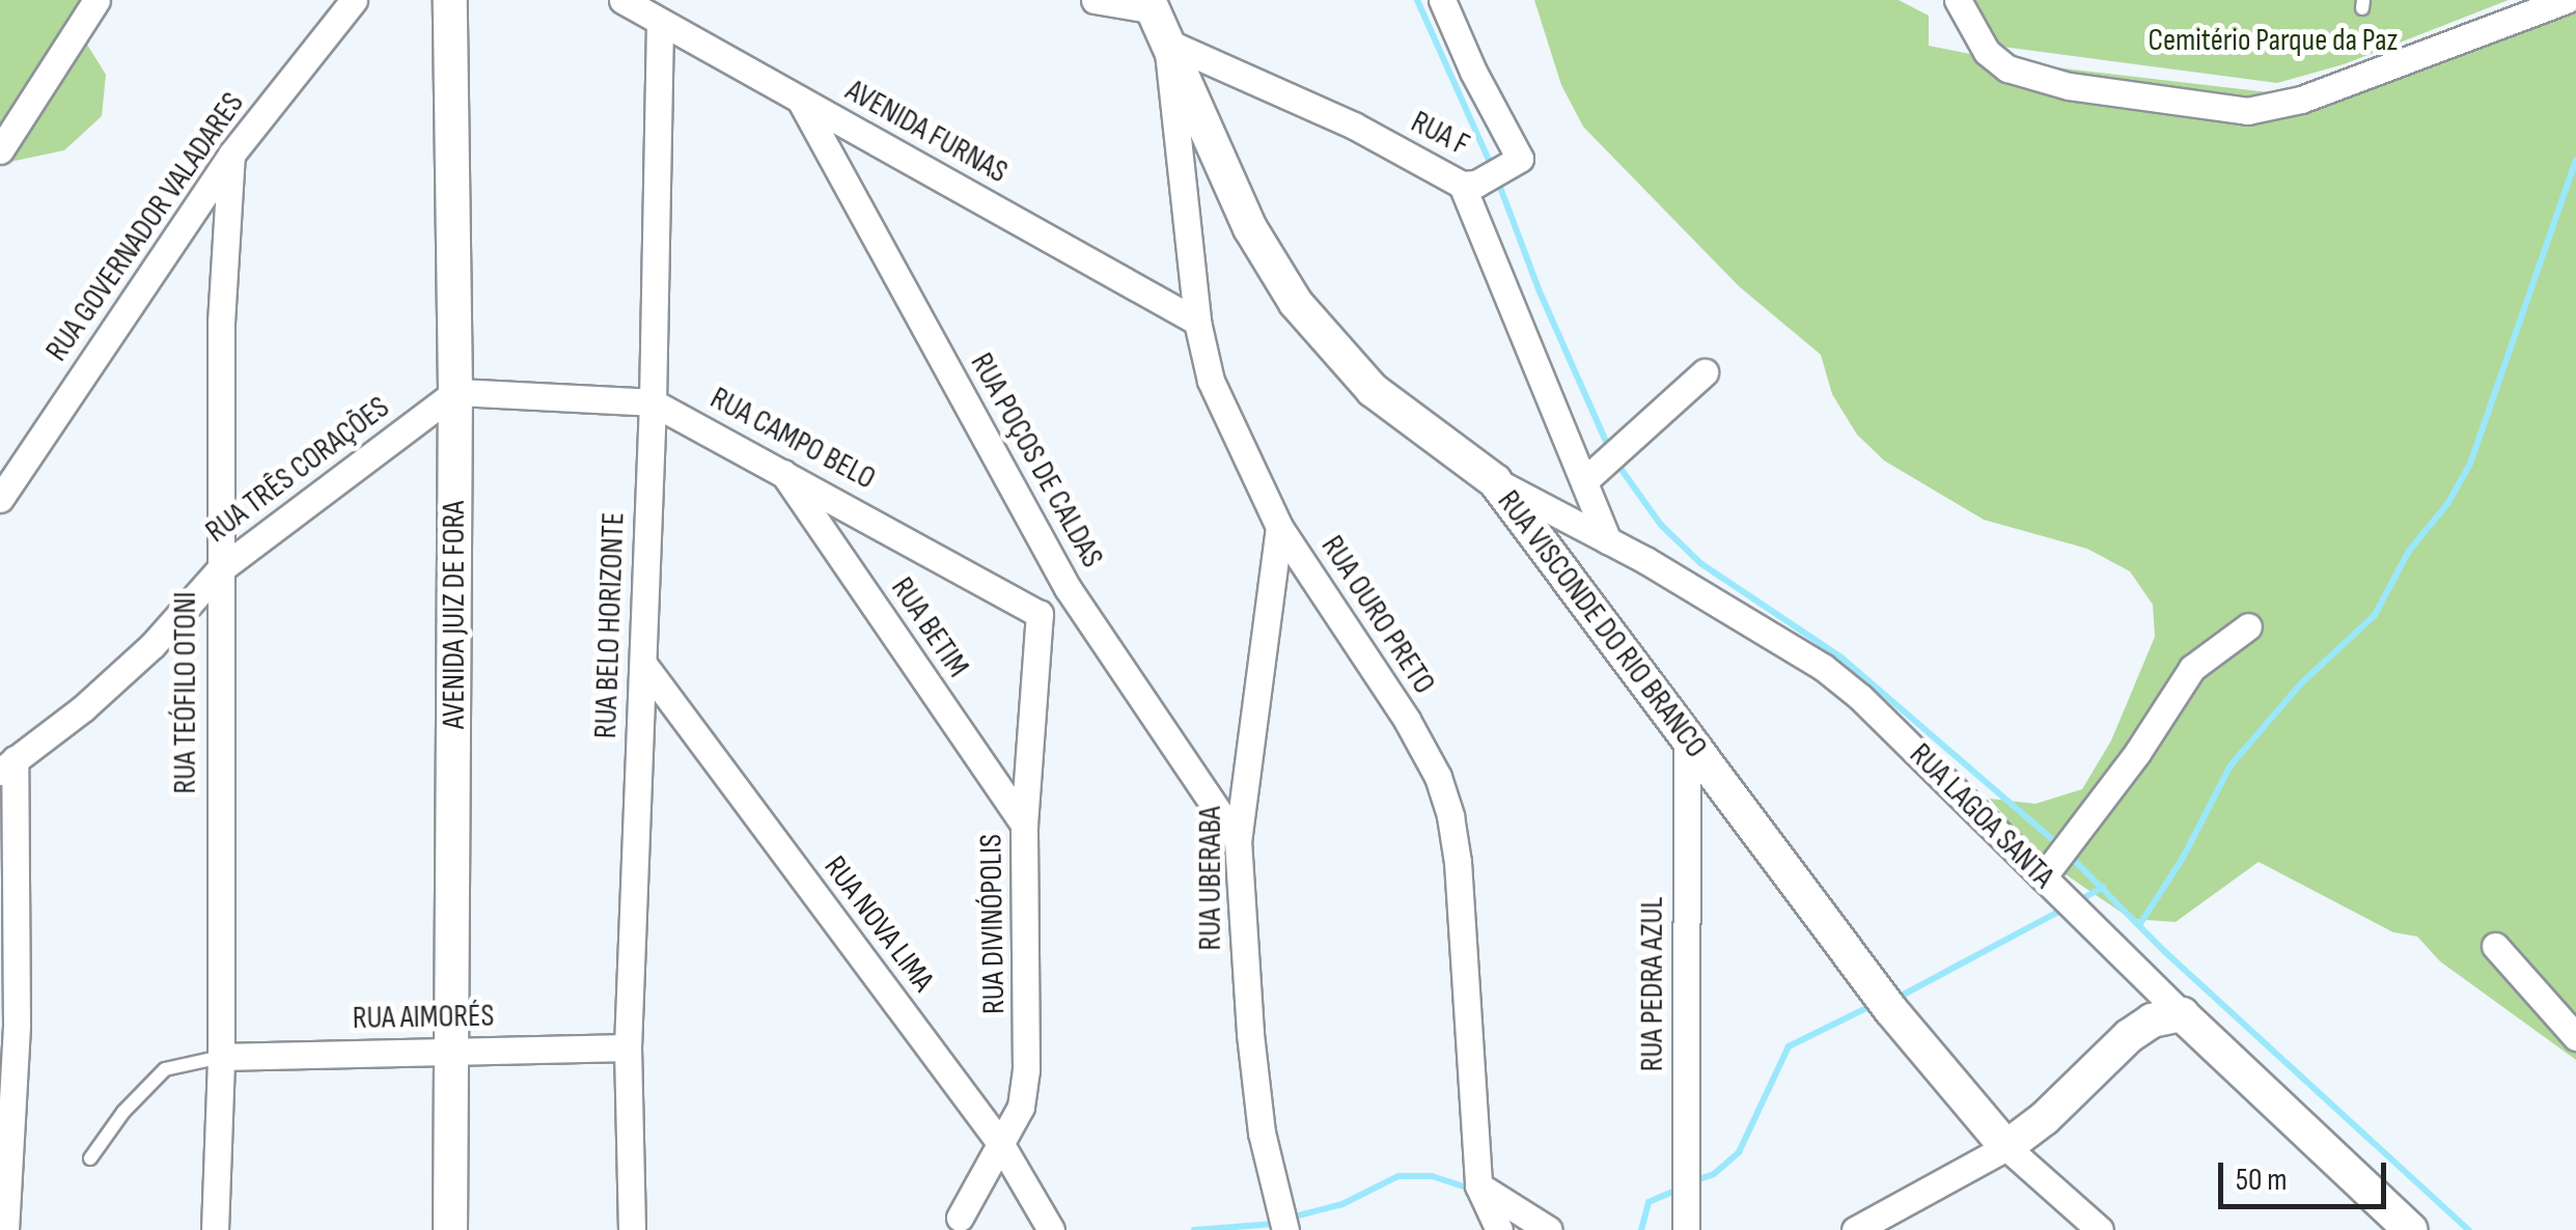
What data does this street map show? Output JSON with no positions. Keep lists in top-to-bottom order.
{
  "streets": {
    "street": [
      "AVENIDA FURNAS",
      "RUA F",
      "RUA GOVERNADOR VALADARES",
      "RUA CAMPO BELO",
      "RUA POÇOS DE CALDAS",
      "RUA TRÊS CORAÇÕES",
      "AVENIDA JUIZ DE FORA",
      "RUA OURO PRETO",
      "RUA VISCONDE DO RIO BRANCO",
      "RUA BELO HORIZONTE",
      "RUA BETIM",
      "RUA TEÓFILO OTONI",
      "RUA LAGOA SANTA",
      "RUA UBERABA",
      "RUA NOVA LIMA",
      "RUA DIVINÓPOLIS",
      "RUA PEDRA AZUL",
      "RUA AIMORÉS"
    ]
  },
  "crossings": [
    ["AVENIDA FURNAS", "RUA POÇOS DE CALDAS"],
    ["AVENIDA FURNAS", "RUA OURO PRETO"],
    ["AVENIDA FURNAS", "RUA BELO HORIZONTE"],
    ["RUA F", "RUA OURO PRETO"],
    ["RUA F", "RUA VISCONDE DO RIO BRANCO"],
    ["RUA GOVERNADOR VALADARES", "RUA TEÓFILO OTONI"],
    ["RUA CAMPO BELO", "RUA TRÊS CORAÇÕES"],
    ["RUA CAMPO BELO", "AVENIDA JUIZ DE FORA"],
    ["RUA CAMPO BELO", "RUA BELO HORIZONTE"],
    ["RUA CAMPO BELO", "RUA BETIM"],
    ["RUA CAMPO BELO", "RUA DIVINÓPOLIS"],
    ["RUA POÇOS DE CALDAS", "RUA UBERABA"],
    ["RUA TRÊS CORAÇÕES", "AVENIDA JUIZ DE FORA"],
    ["RUA TRÊS CORAÇÕES", "RUA TEÓFILO OTONI"],
    ["AVENIDA JUIZ DE FORA", "RUA AIMORÉS"],
    ["RUA OURO PRETO", "RUA VISCONDE DO RIO BRANCO"],
    ["RUA OURO PRETO", "RUA UBERABA"],
    ["RUA VISCONDE DO RIO BRANCO", "RUA LAGOA SANTA"],
    ["RUA VISCONDE DO RIO BRANCO", "RUA PEDRA AZUL"],
    ["RUA BELO HORIZONTE", "RUA NOVA LIMA"],
    ["RUA BELO HORIZONTE", "RUA AIMORÉS"],
    ["RUA BETIM", "RUA DIVINÓPOLIS"],
    ["RUA TEÓFILO OTONI", "RUA AIMORÉS"],
    ["RUA NOVA LIMA", "RUA DIVINÓPOLIS"]
  ],
  "parks": ["Cemitério Parque da Paz"],
  "scale_bar": "50 m"
}
